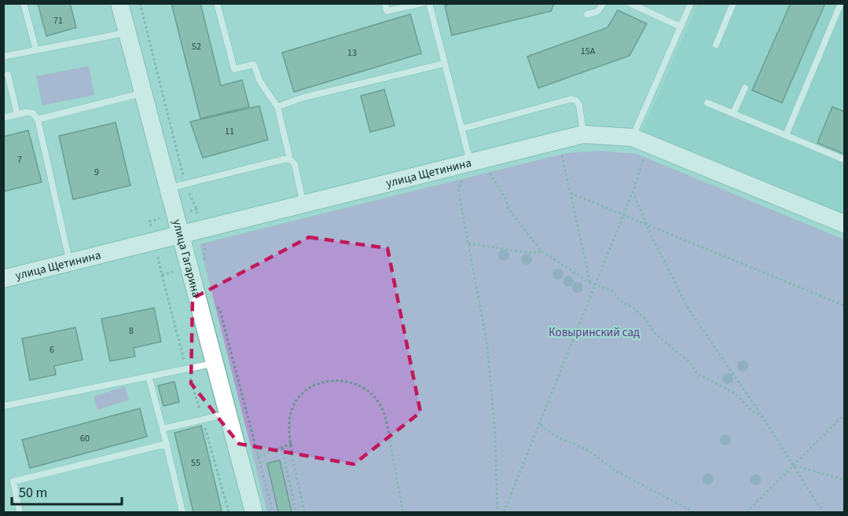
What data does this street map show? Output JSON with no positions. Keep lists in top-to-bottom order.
{
  "streets": {
    "street": ["улица Щетинина", "улица Гагарина"]
  },
  "crossings": [
    ["улица Щетинина", "улица Гагарина"]
  ],
  "parks": ["Ковыринский сад"],
  "house_numbers": [
    "71",
    "52",
    "15А",
    "13",
    "11",
    "7",
    "9",
    "8",
    "6",
    "60",
    "55"
  ],
  "scale_bar": "50 m"
}
